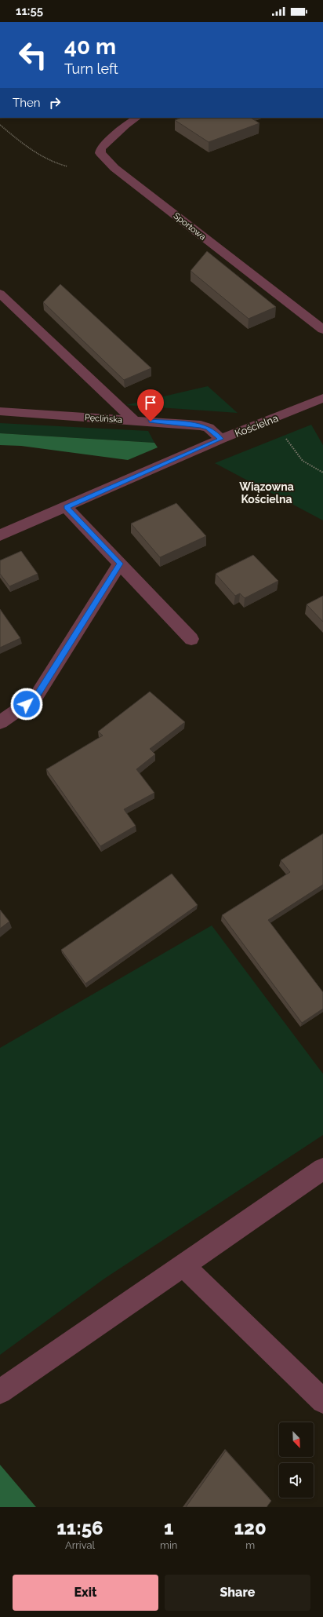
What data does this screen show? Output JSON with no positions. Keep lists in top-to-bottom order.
{
  "streets": {
    "street": ["Sportowa", "Pęclińska", "Kościelna"]
  },
  "crossings": [
    ["Pęclińska", "Kościelna"]
  ],
  "districts": ["Wiązowna Kościelna"],
  "north": "bottom right",
  "page": {
    "status": "11:55",
    "turn": ["40 m", "Turn left"],
    "then": "Then",
    "eta": [
      "11:56",
      "Arrival",
      "1",
      "min",
      "120",
      "m"
    ],
    "buttons": ["Exit", "Share"]
  }
}
